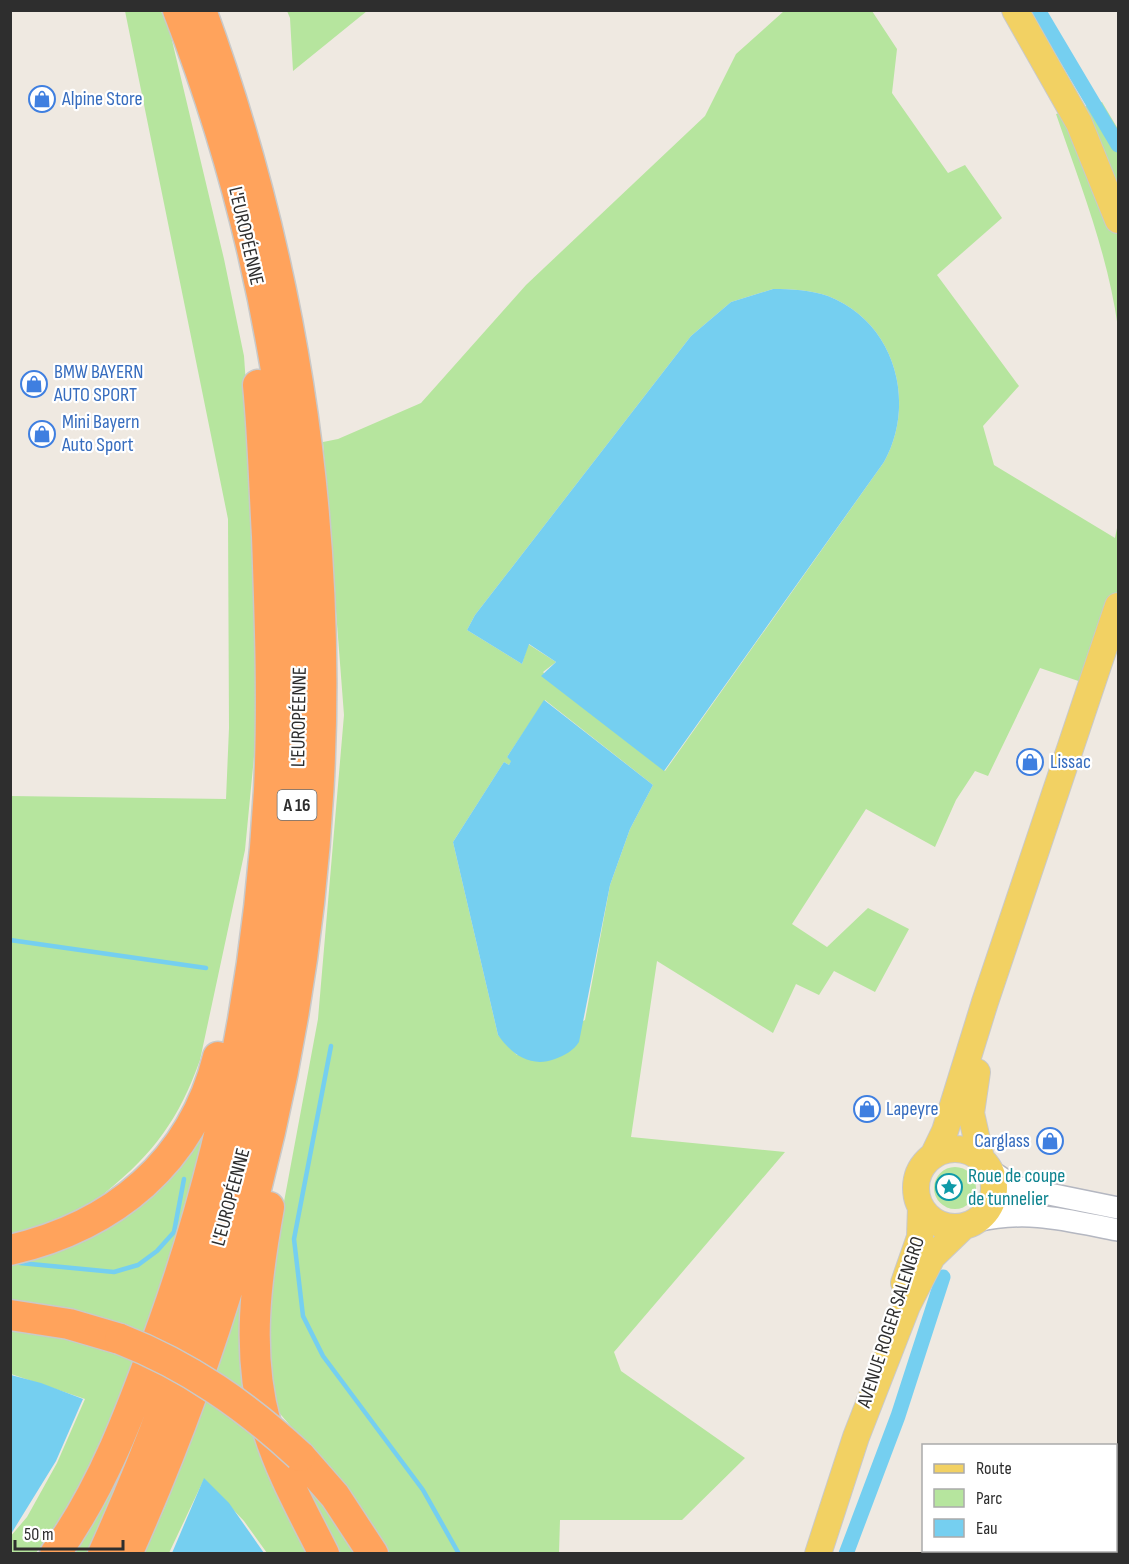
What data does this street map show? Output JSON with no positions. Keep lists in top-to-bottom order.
{
  "streets": {
    "highway": ["L'EUROPÉENNE", "A 16"],
    "main road": ["AVENUE ROGER SALENGRO"]
  },
  "places": {
    "shop": [
      "Alpine Store",
      "BMW BAYERN AUTO SPORT",
      "Mini Bayern Auto Sport",
      "Lissac",
      "Lapeyre",
      "Carglass"
    ],
    "place": ["Roue de coupe de tunnelier"]
  },
  "legend": ["Route", "Parc", "Eau"],
  "scale_bar": "50 m"
}
